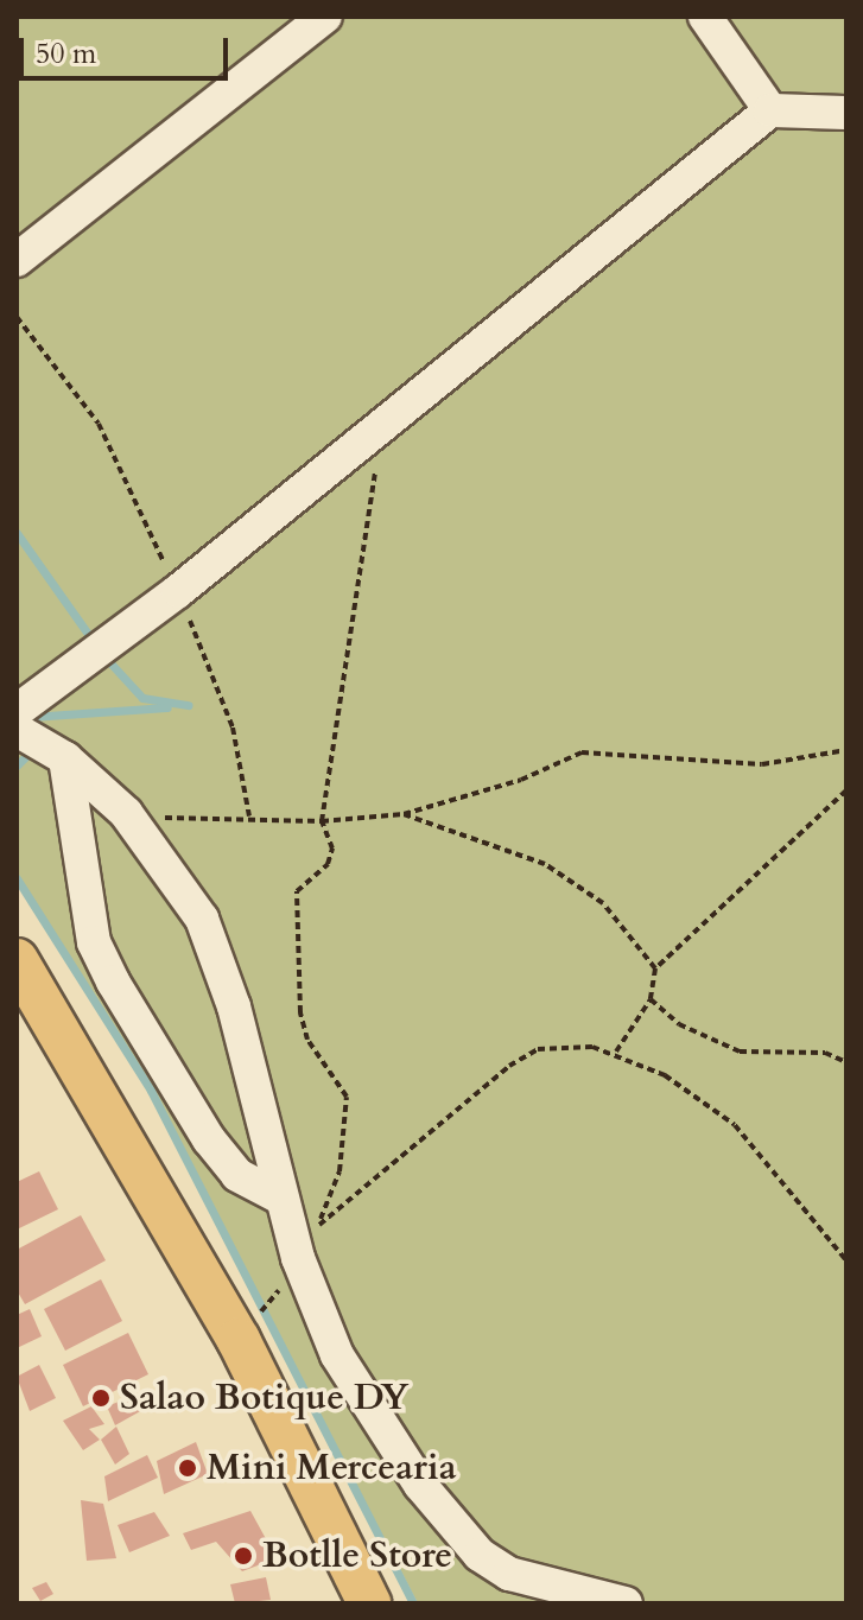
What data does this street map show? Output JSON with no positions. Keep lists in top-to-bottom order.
{
  "places": ["Salao Botique DY", "Mini Mercearia", "Botlle Store"],
  "scale_bar": "50 m"
}
